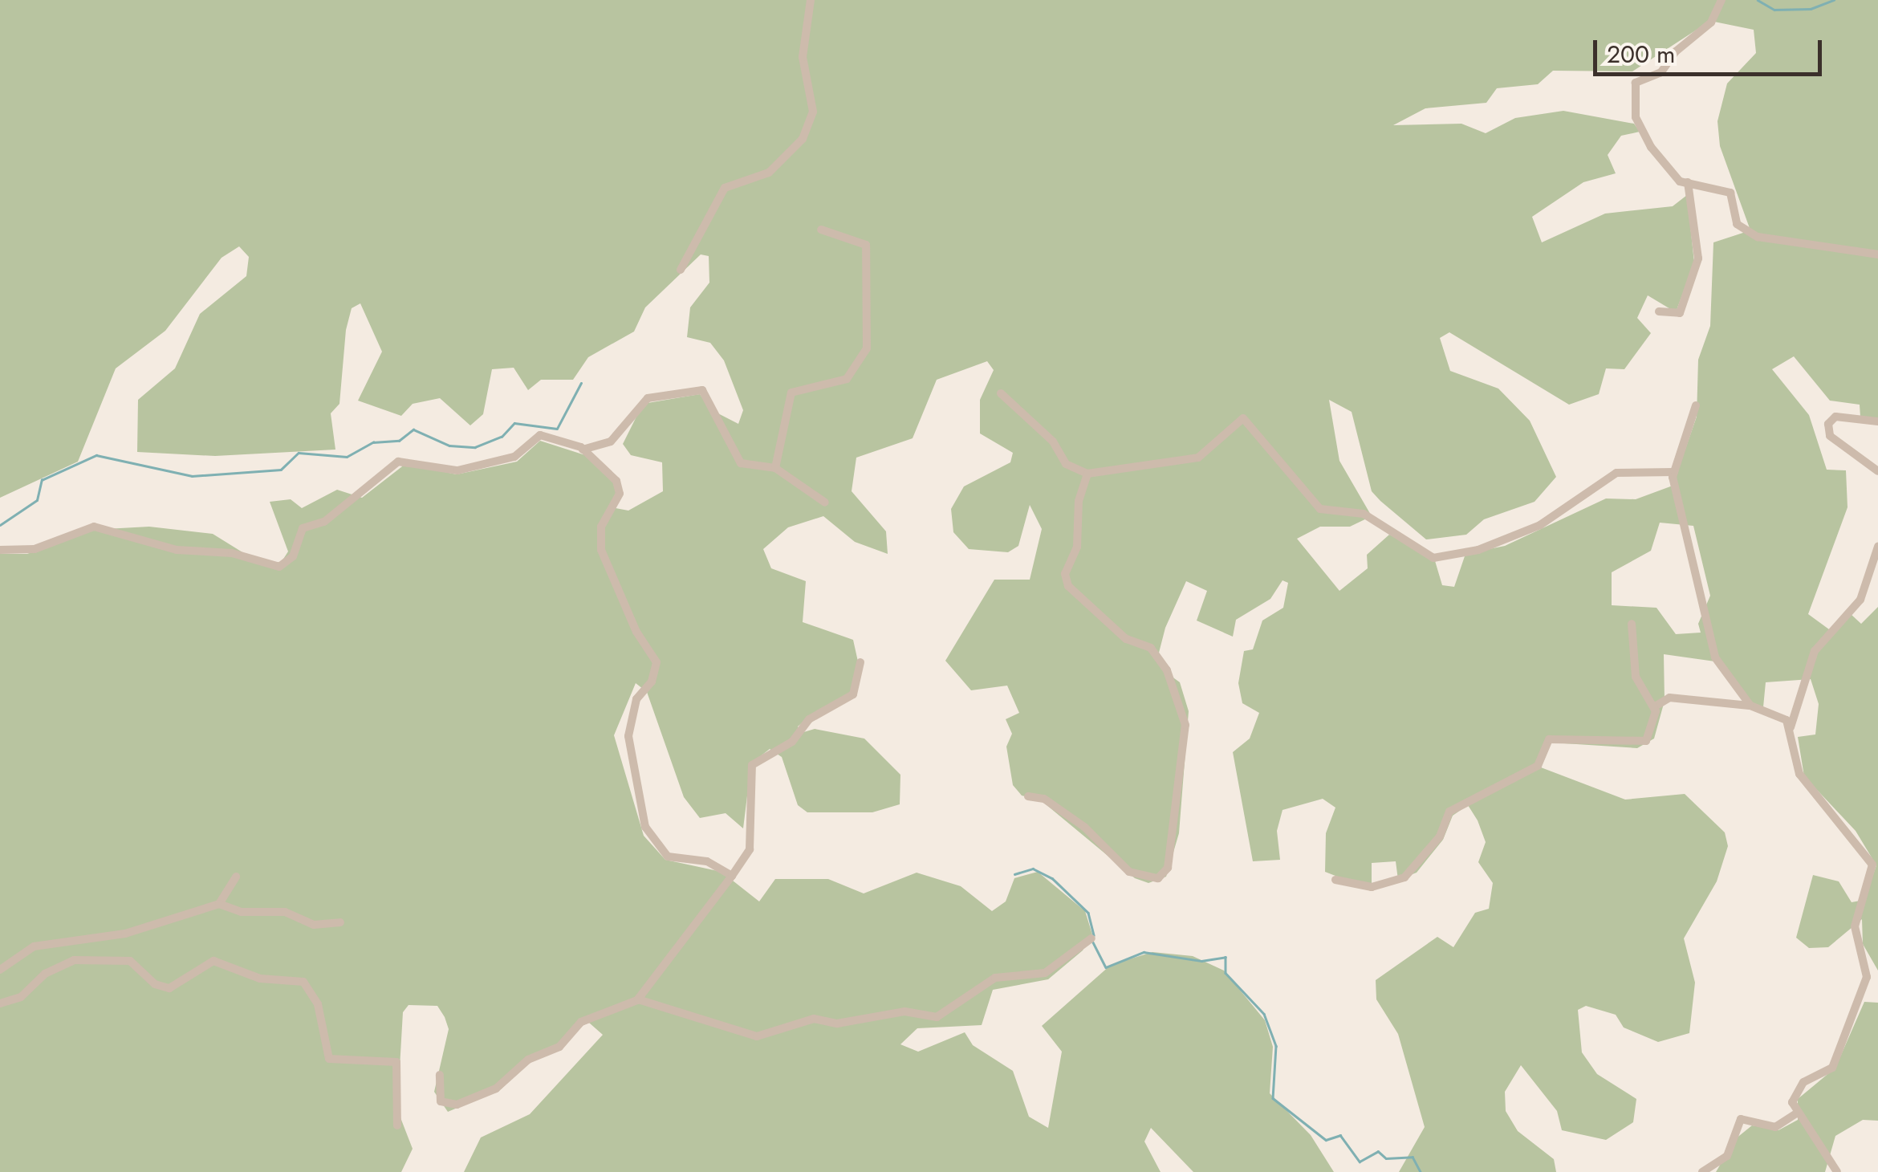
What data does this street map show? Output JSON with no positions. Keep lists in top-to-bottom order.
{
  "scale_bar": "200 m"
}
